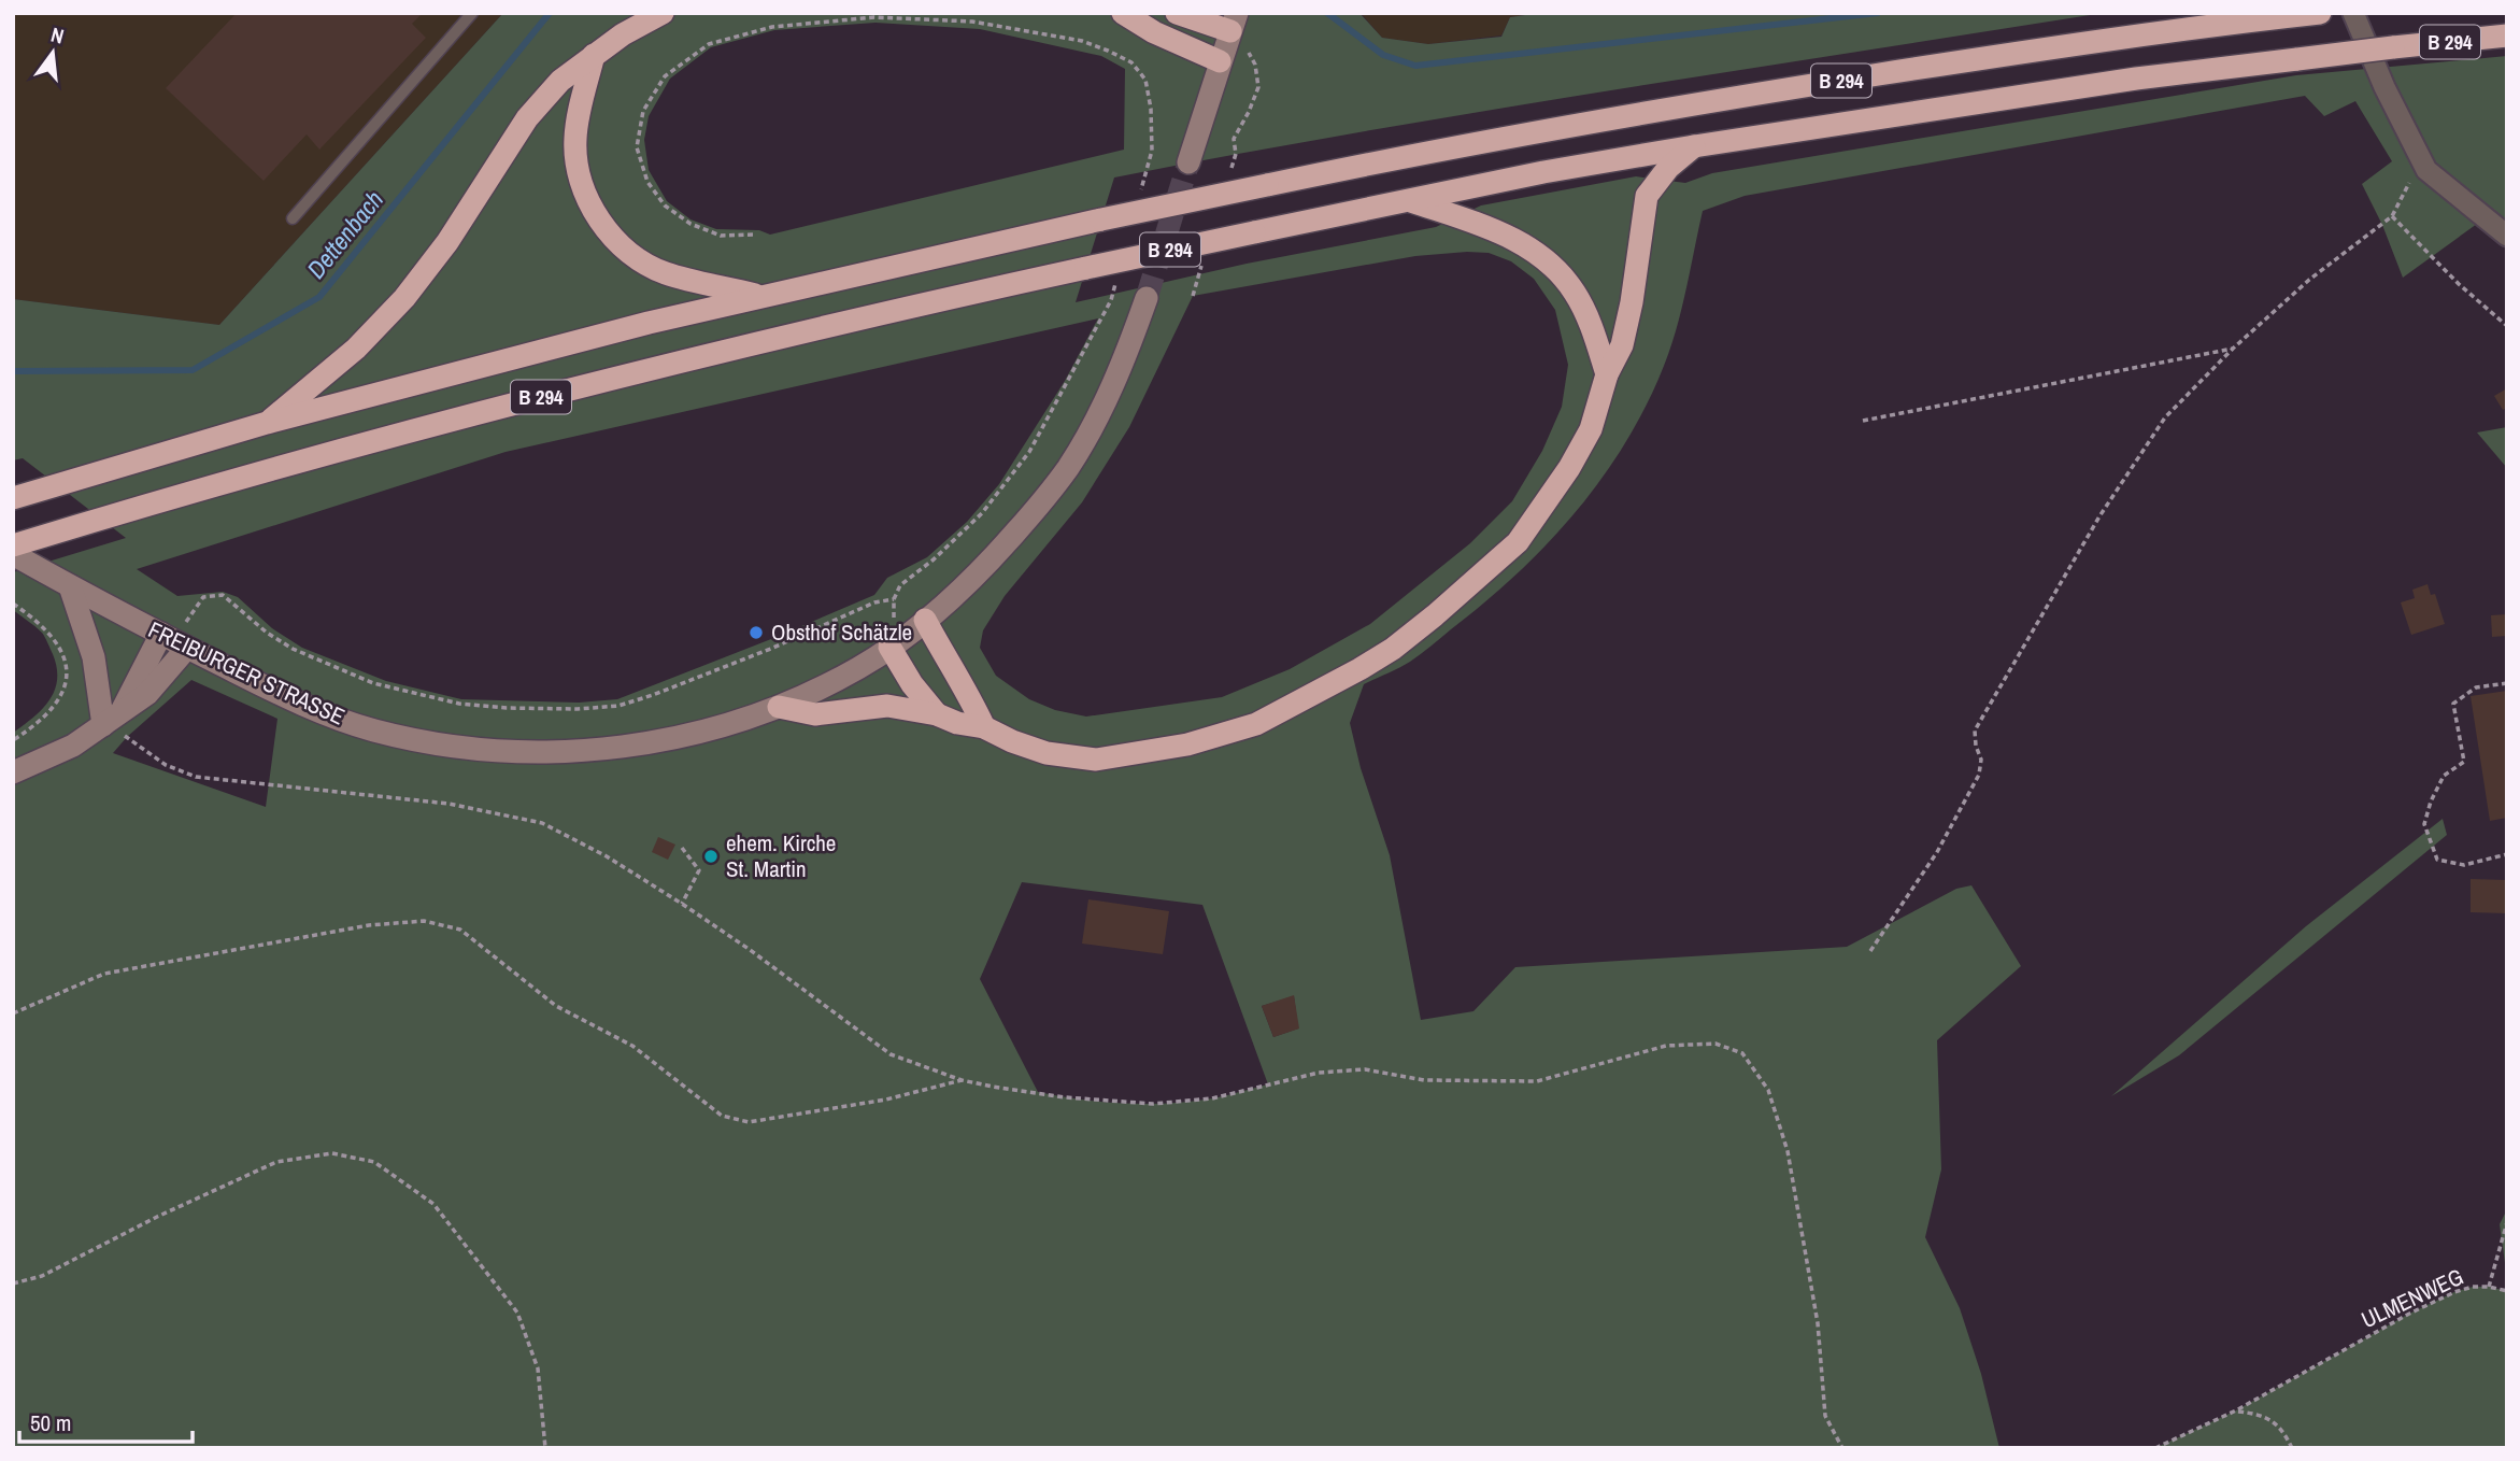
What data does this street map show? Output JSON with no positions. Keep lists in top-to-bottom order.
{
  "streets": {
    "highway": ["B 294"],
    "main road": ["FREIBURGER STRASSE"],
    "path": ["ULMENWEG"]
  },
  "water": ["Dettenbach"],
  "places": ["Obsthof Schätzle", "ehem. Kirche St. Martin"],
  "scale_bar": "50 m",
  "north": "top"
}
